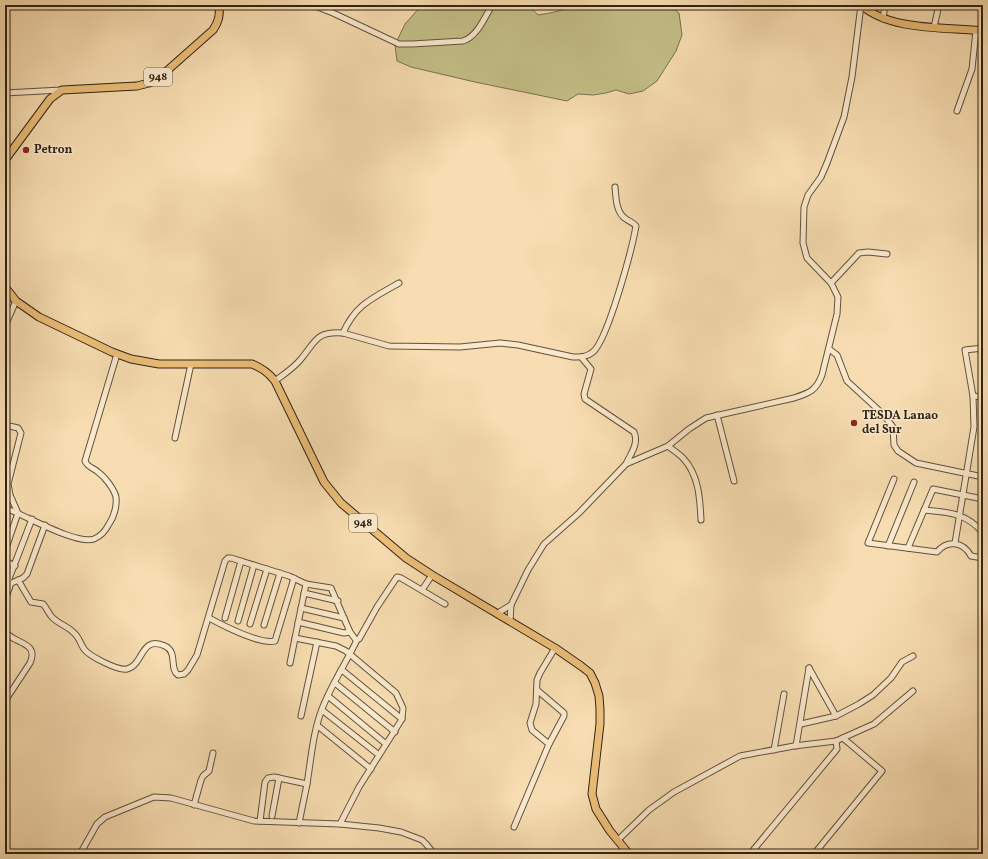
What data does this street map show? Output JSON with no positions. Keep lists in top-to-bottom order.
{
  "streets": {
    "main road": ["948"]
  },
  "places": ["Petron", "TESDA Lanao del Sur"]
}
